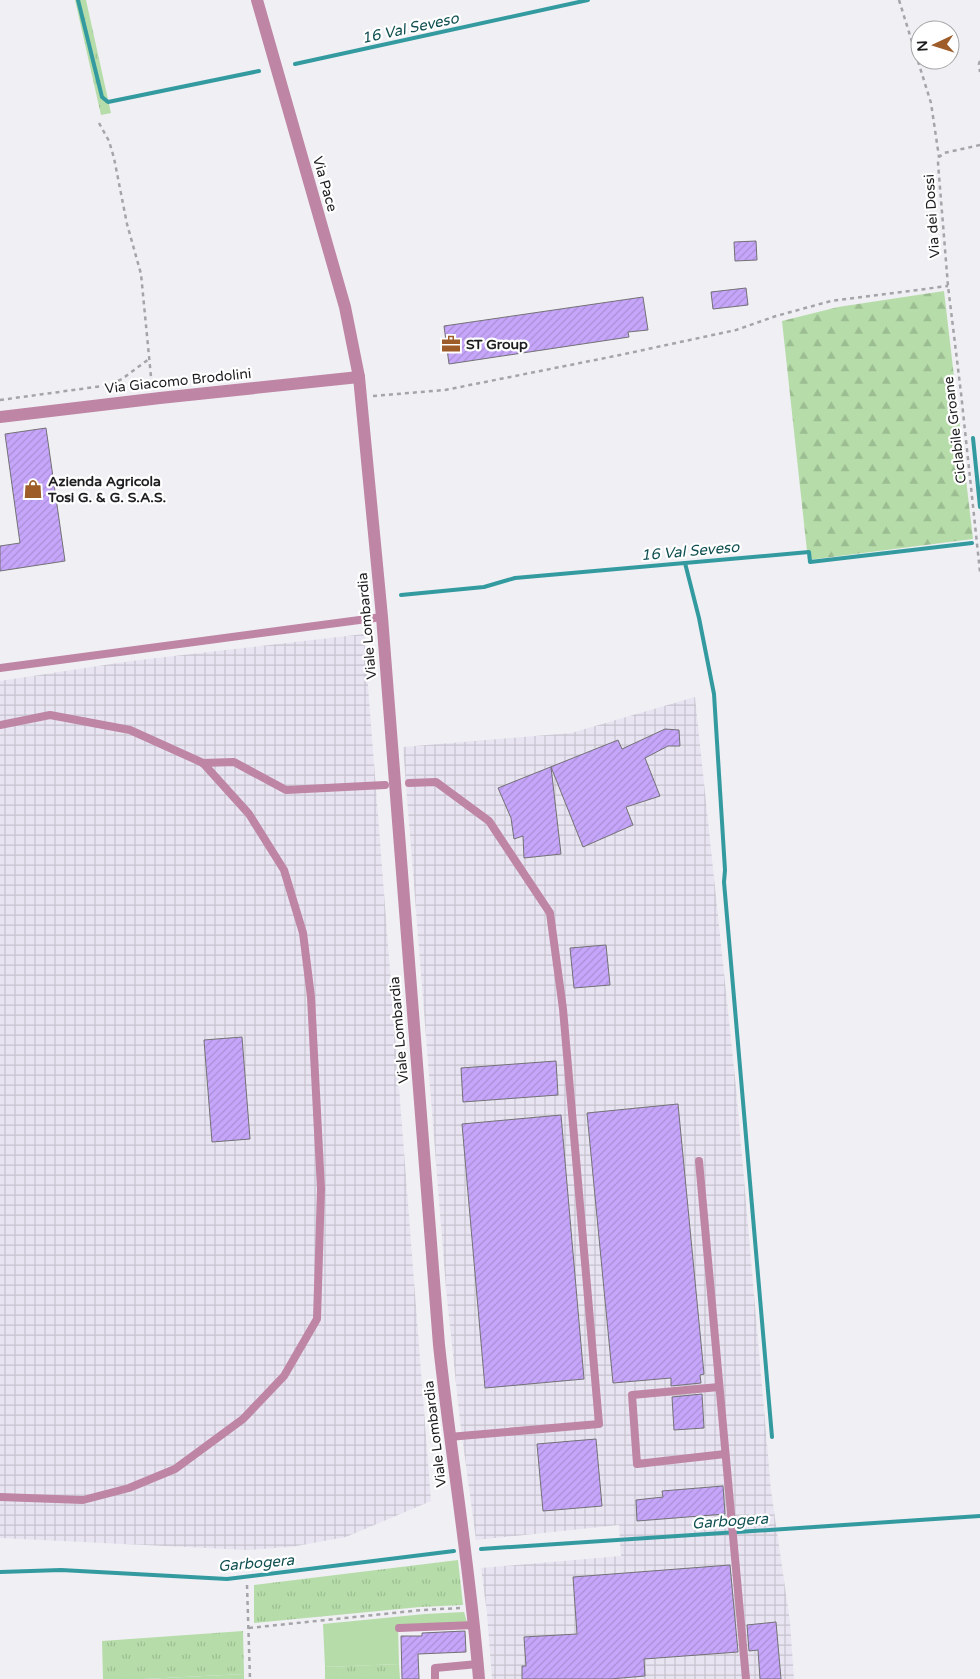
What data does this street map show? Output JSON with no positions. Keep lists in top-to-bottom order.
{
  "streets": {
    "street": ["Via Pace", "Via Giacomo Brodolini", "Viale Lombardia"],
    "path": ["Via dei Dossi", "Ciclabile Groane"]
  },
  "crossings": [
    ["Via Pace", "Via Giacomo Brodolini"],
    ["Via Pace", "Viale Lombardia"],
    ["Via dei Dossi", "Ciclabile Groane"],
    ["Via Giacomo Brodolini", "Viale Lombardia"]
  ],
  "water": ["16 Val Seveso", "Garbogera"],
  "places": {
    "office": ["ST Group"],
    "shop": ["Azienda Agricola Tosi G. & G. S.A.S."]
  },
  "north": "left"
}
